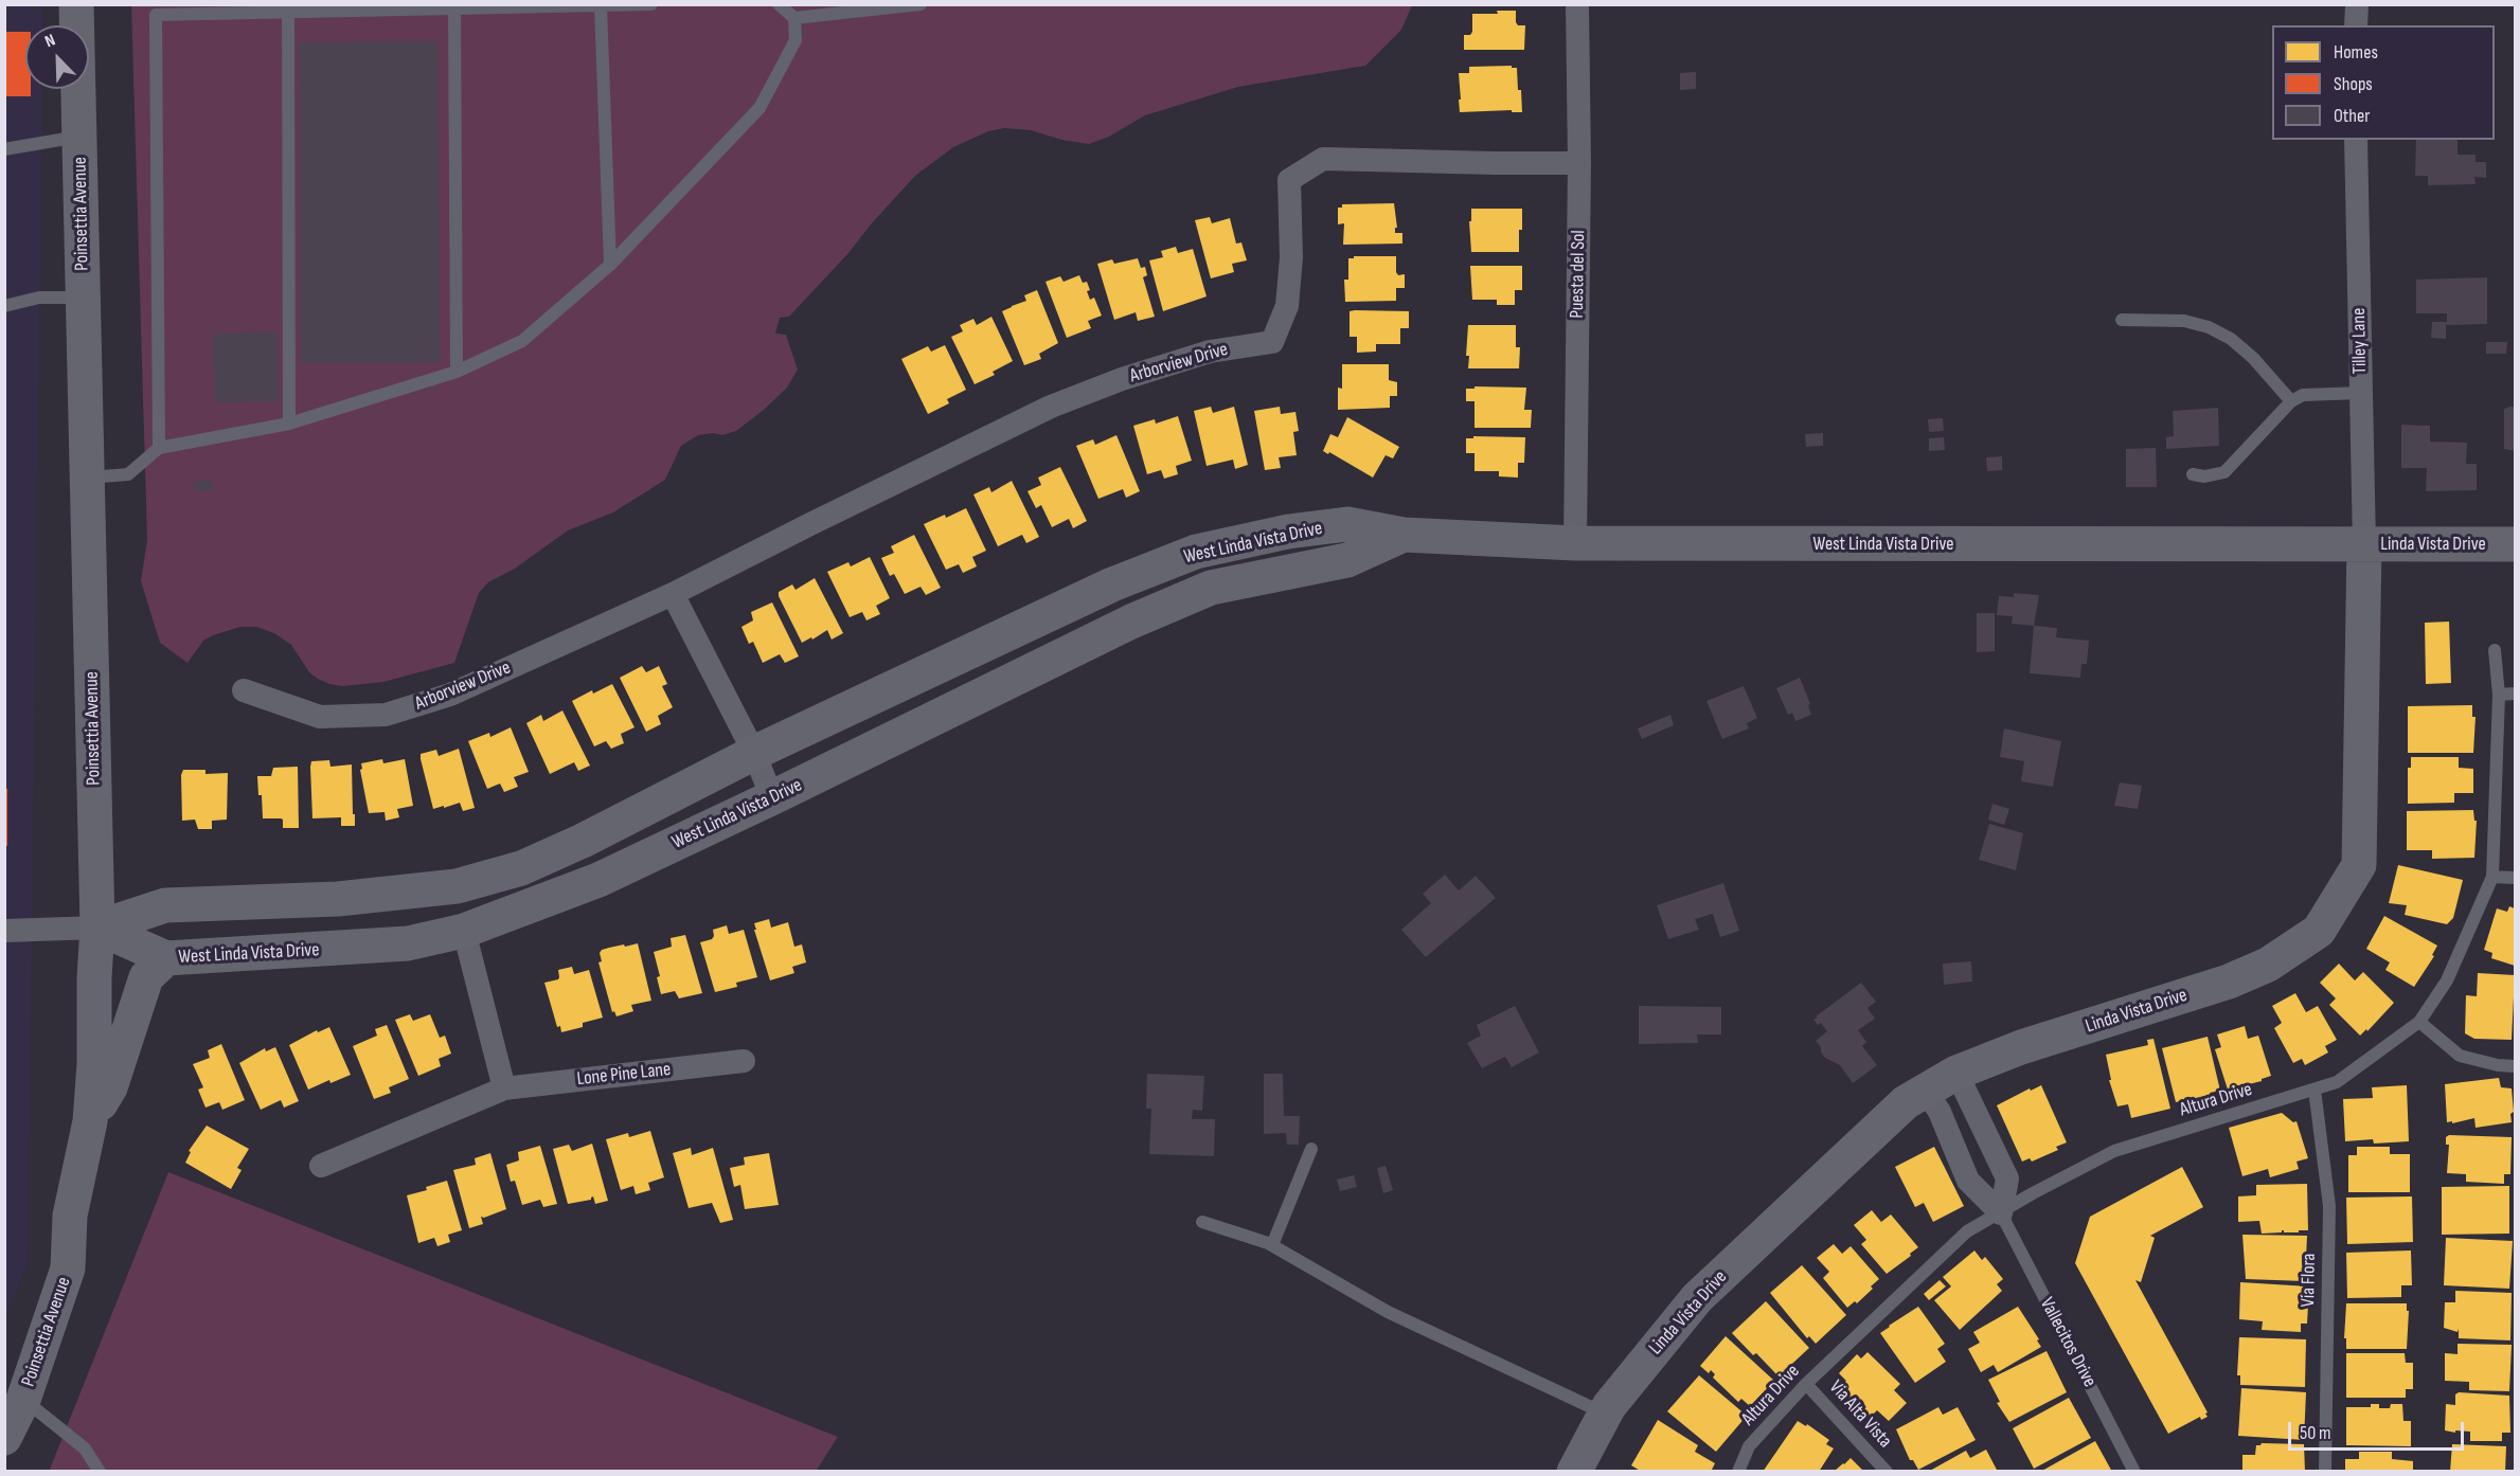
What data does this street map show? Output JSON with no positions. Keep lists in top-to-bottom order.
{
  "streets": {
    "main road": ["Poinsettia Avenue", "West Linda Vista Drive", "Linda Vista Drive"],
    "street": [
      "Puesta del Sol",
      "Tilley Lane",
      "Arborview Drive",
      "Lone Pine Lane",
      "Vallecitos Drive"
    ],
    "lane": ["Altura Drive", "Via Flora", "Via Alta Vista"]
  },
  "crossings": [
    ["Poinsettia Avenue", "West Linda Vista Drive"],
    ["Puesta del Sol", "Arborview Drive"],
    ["Puesta del Sol", "West Linda Vista Drive"],
    ["Tilley Lane", "West Linda Vista Drive"],
    ["Tilley Lane", "Linda Vista Drive"],
    ["West Linda Vista Drive", "Linda Vista Drive"],
    ["Linda Vista Drive", "Vallecitos Drive"],
    ["Altura Drive", "Via Flora"],
    ["Altura Drive", "Vallecitos Drive"],
    ["Altura Drive", "Via Alta Vista"]
  ],
  "legend": ["Homes", "Shops", "Other"],
  "scale_bar": "50 m",
  "north": "top left"
}
